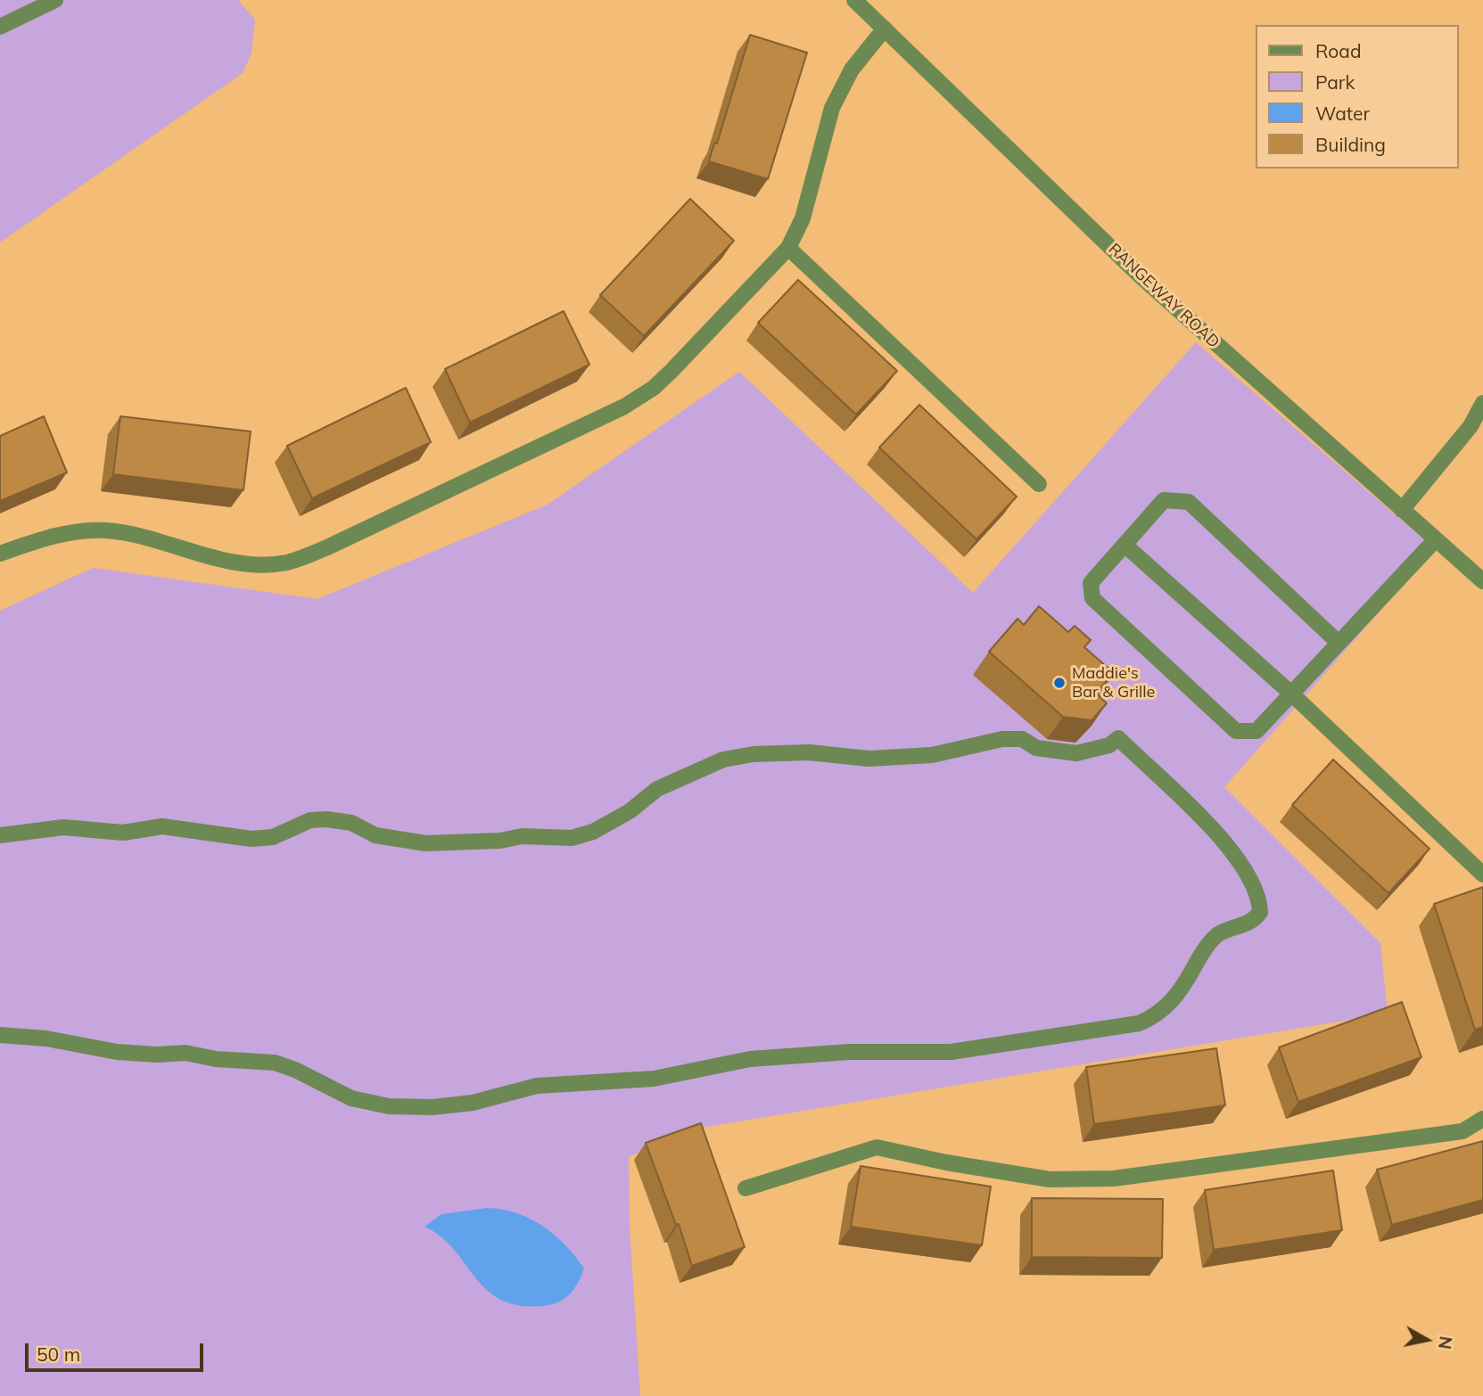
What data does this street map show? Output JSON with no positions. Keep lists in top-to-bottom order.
{
  "streets": {
    "street": ["RANGEWAY ROAD"]
  },
  "places": ["Maddie's Bar & Grille"],
  "legend": [
    "Road",
    "Park",
    "Water",
    "Building"
  ],
  "scale_bar": "50 m",
  "north": "right"
}
